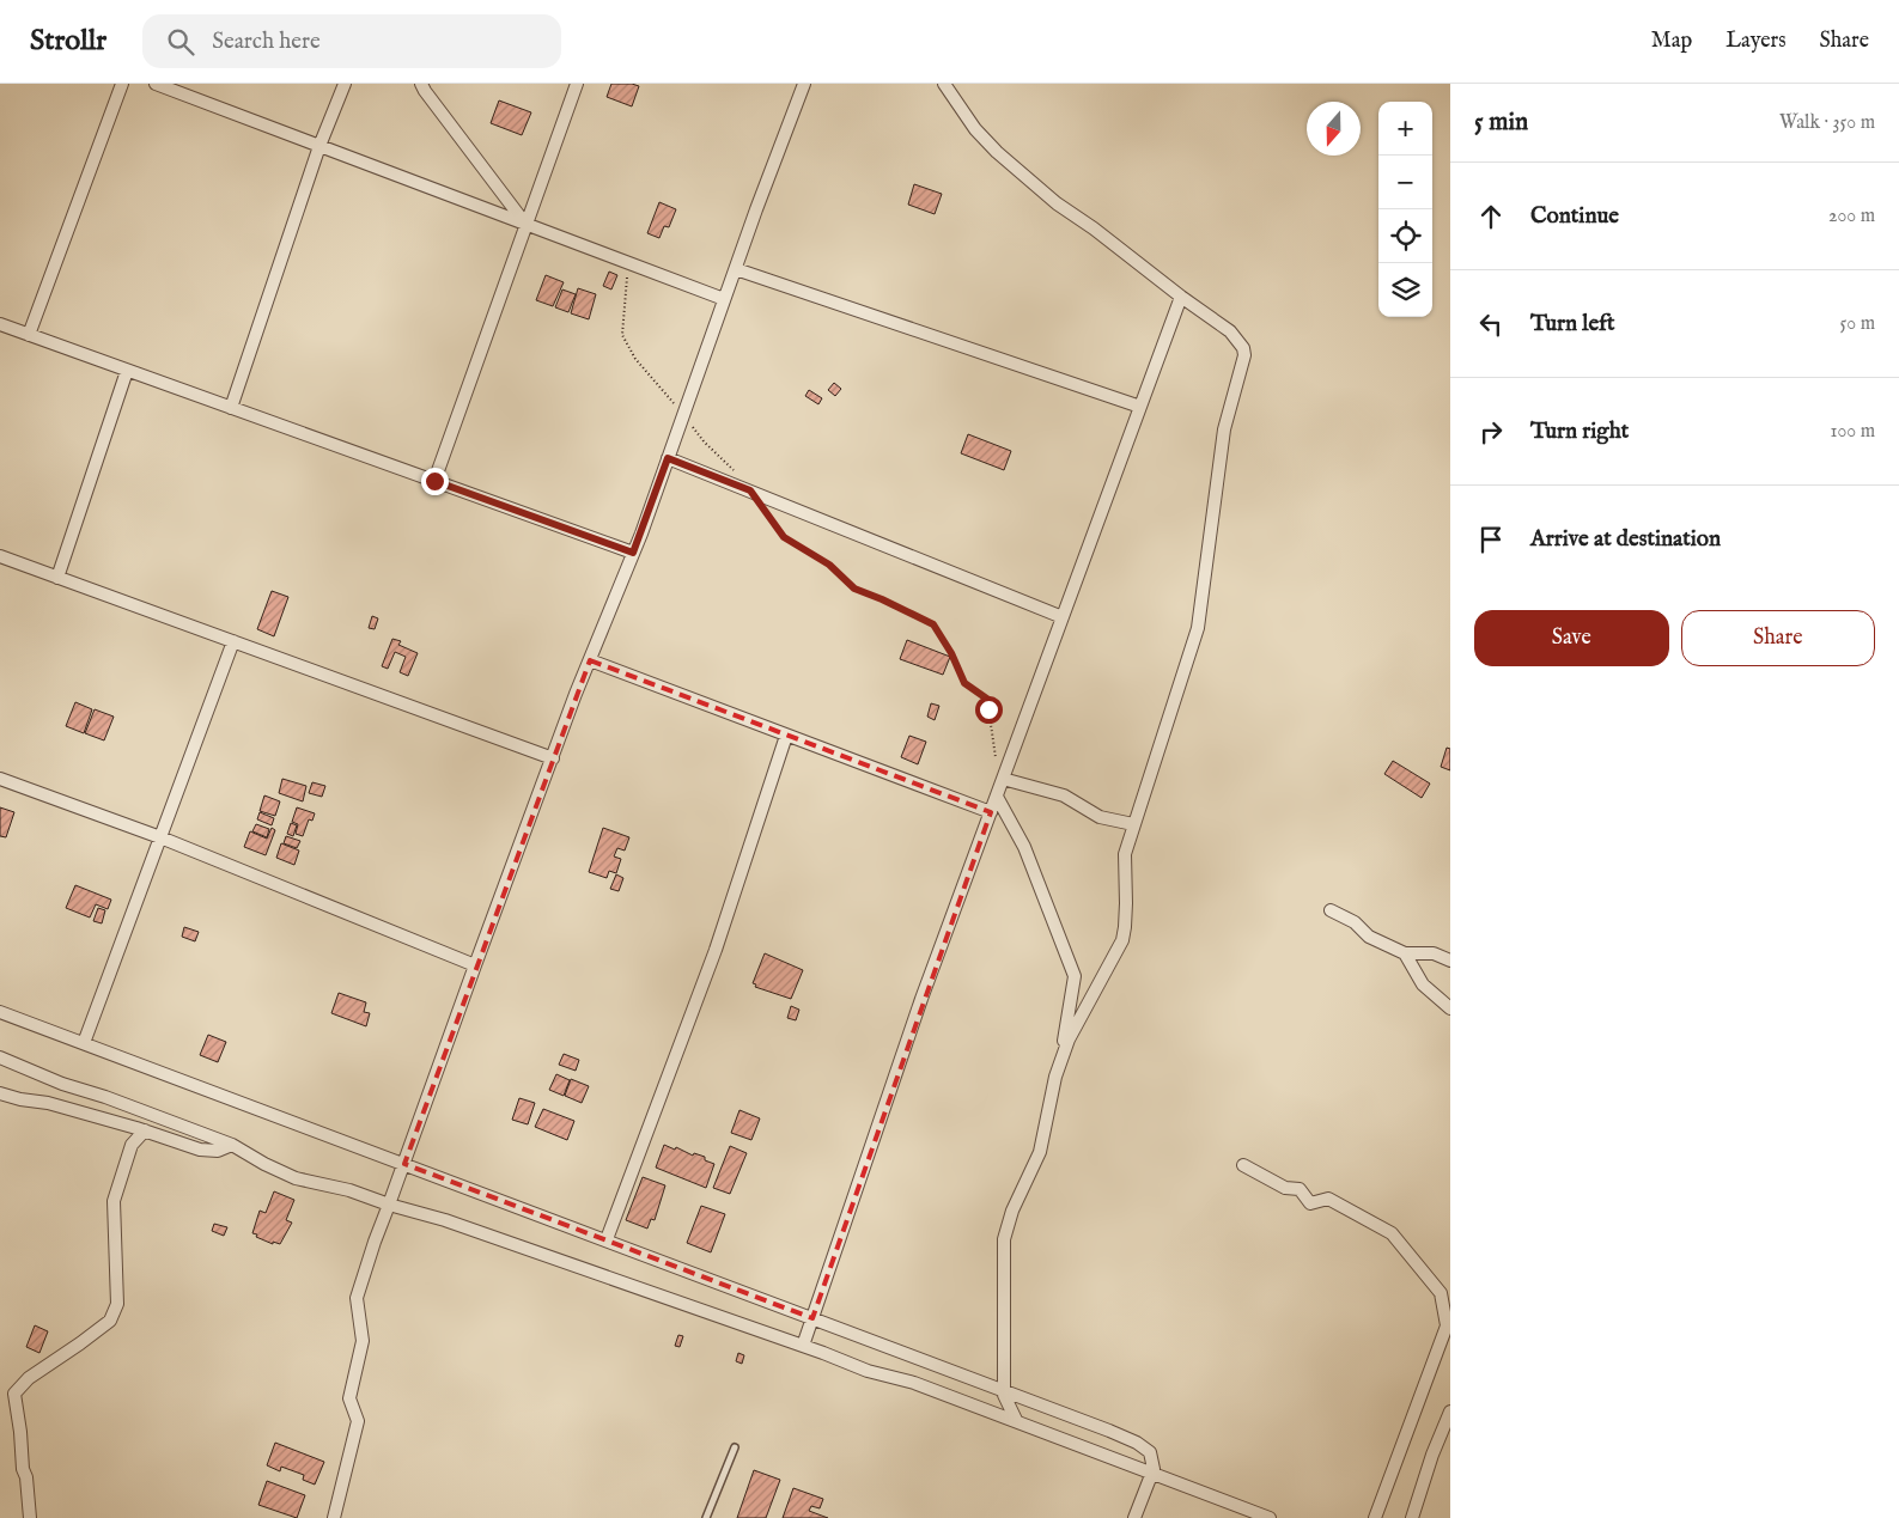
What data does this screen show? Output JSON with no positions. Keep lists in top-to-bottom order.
{
  "north": "bottom",
  "page": {
    "header": "Strollr",
    "search": "Search here",
    "nav": ["Map", "Layers", "Share"],
    "heading": ["5 min", "Walk · 350 m"],
    "map_buttons": ["+", "−"],
    "list": [
      ["Continue", "200 m"],
      ["Turn left", "50 m"],
      ["Turn right", "100 m"],
      "Arrive at destination"
    ],
    "buttons": ["Save", "Share"]
  }
}
